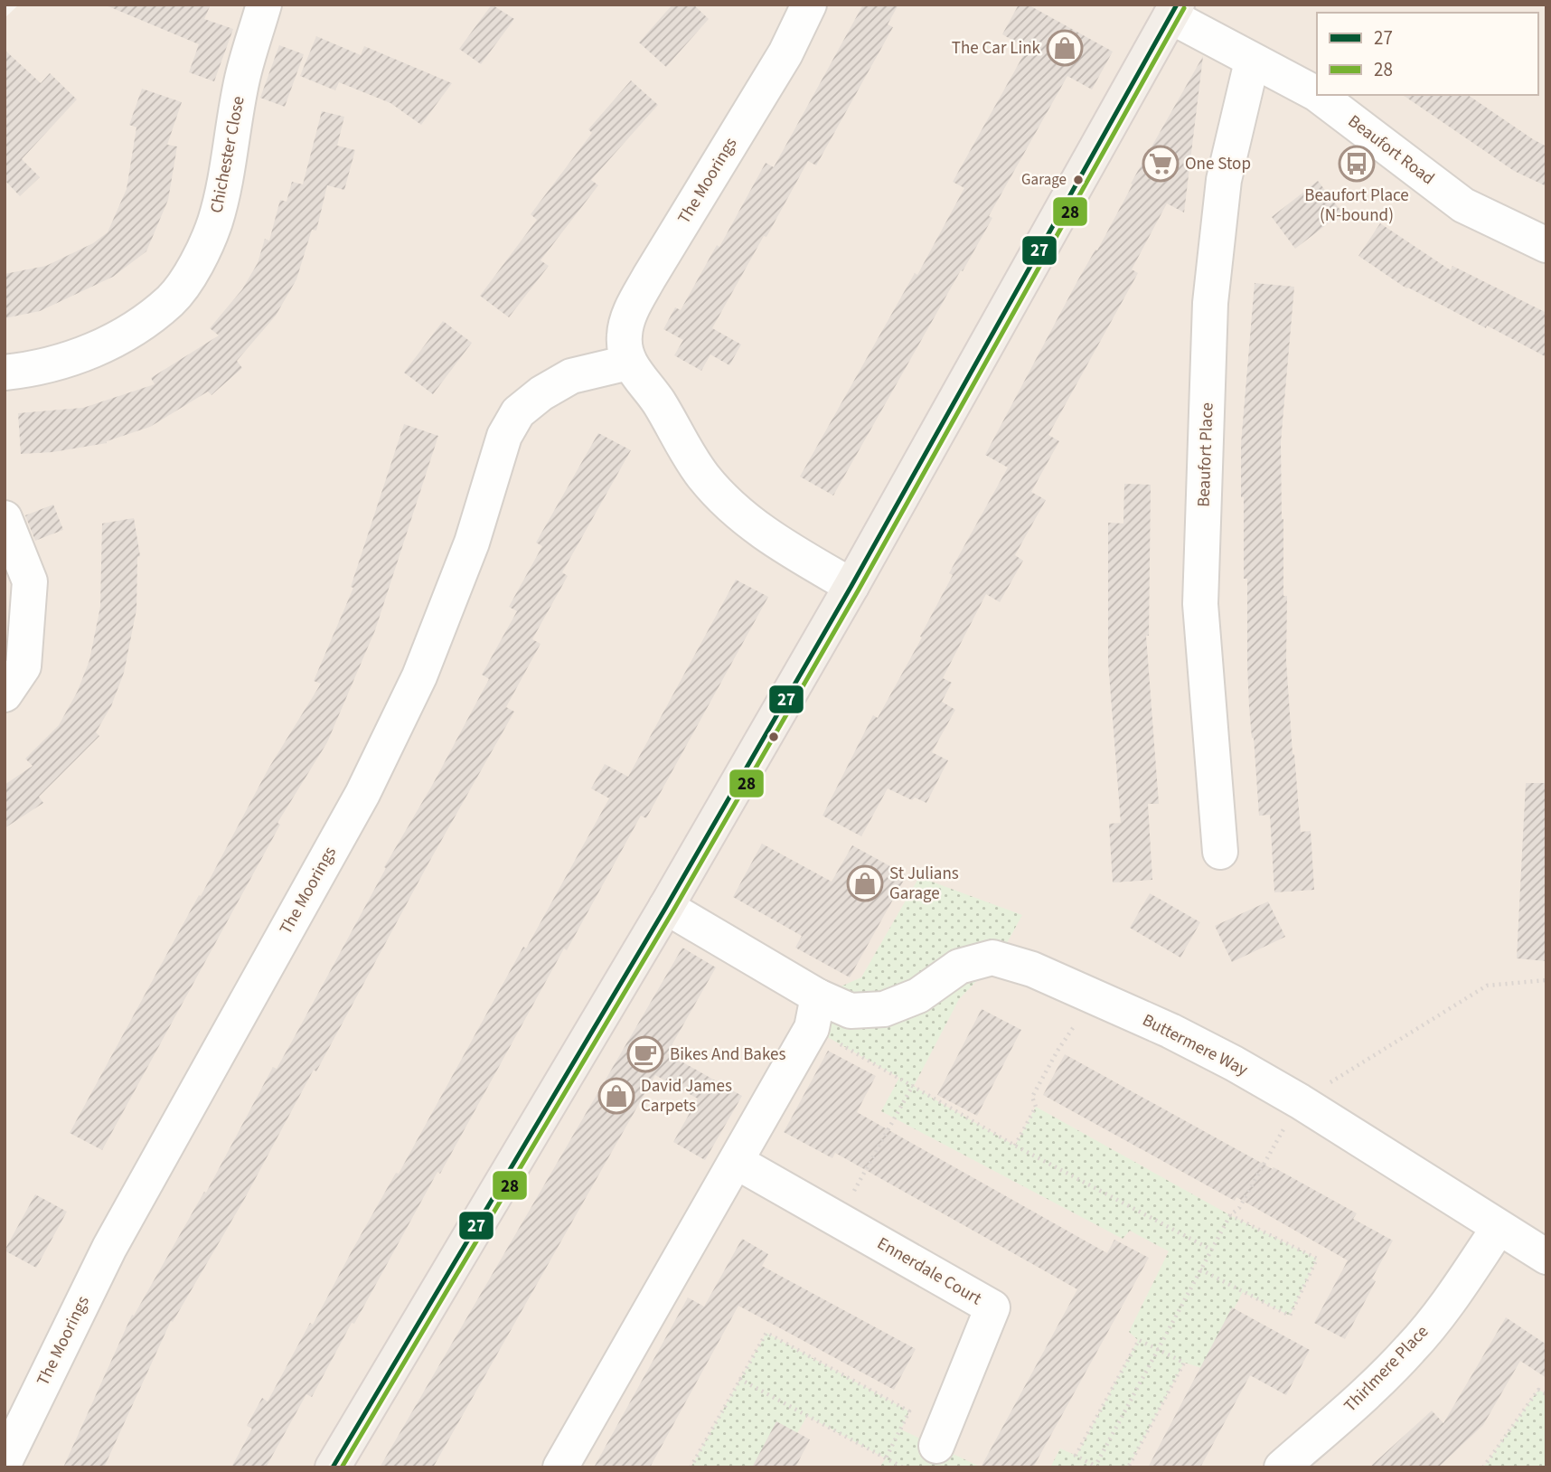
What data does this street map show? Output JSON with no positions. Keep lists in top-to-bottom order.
{
  "streets": {
    "street": [
      "Beaufort Road",
      "Chichester Close",
      "The Moorings",
      "Beaufort Place",
      "Buttermere Way",
      "Ennerdale Court",
      "Thirlmere Place"
    ]
  },
  "crossings": [
    ["Beaufort Road", "Beaufort Place"],
    ["Buttermere Way", "Thirlmere Place"]
  ],
  "places": {
    "shop": ["The Car Link", "St Julians Garage", "David James Carpets"],
    "supermarket": ["One Stop"],
    "bus stop": ["Beaufort Place (N-bound)"],
    "other": ["Garage"],
    "cafe": ["Bikes And Bakes"]
  },
  "lines": ["transit line 27", "transit line 28"],
  "legend": ["27", "28"]
}
